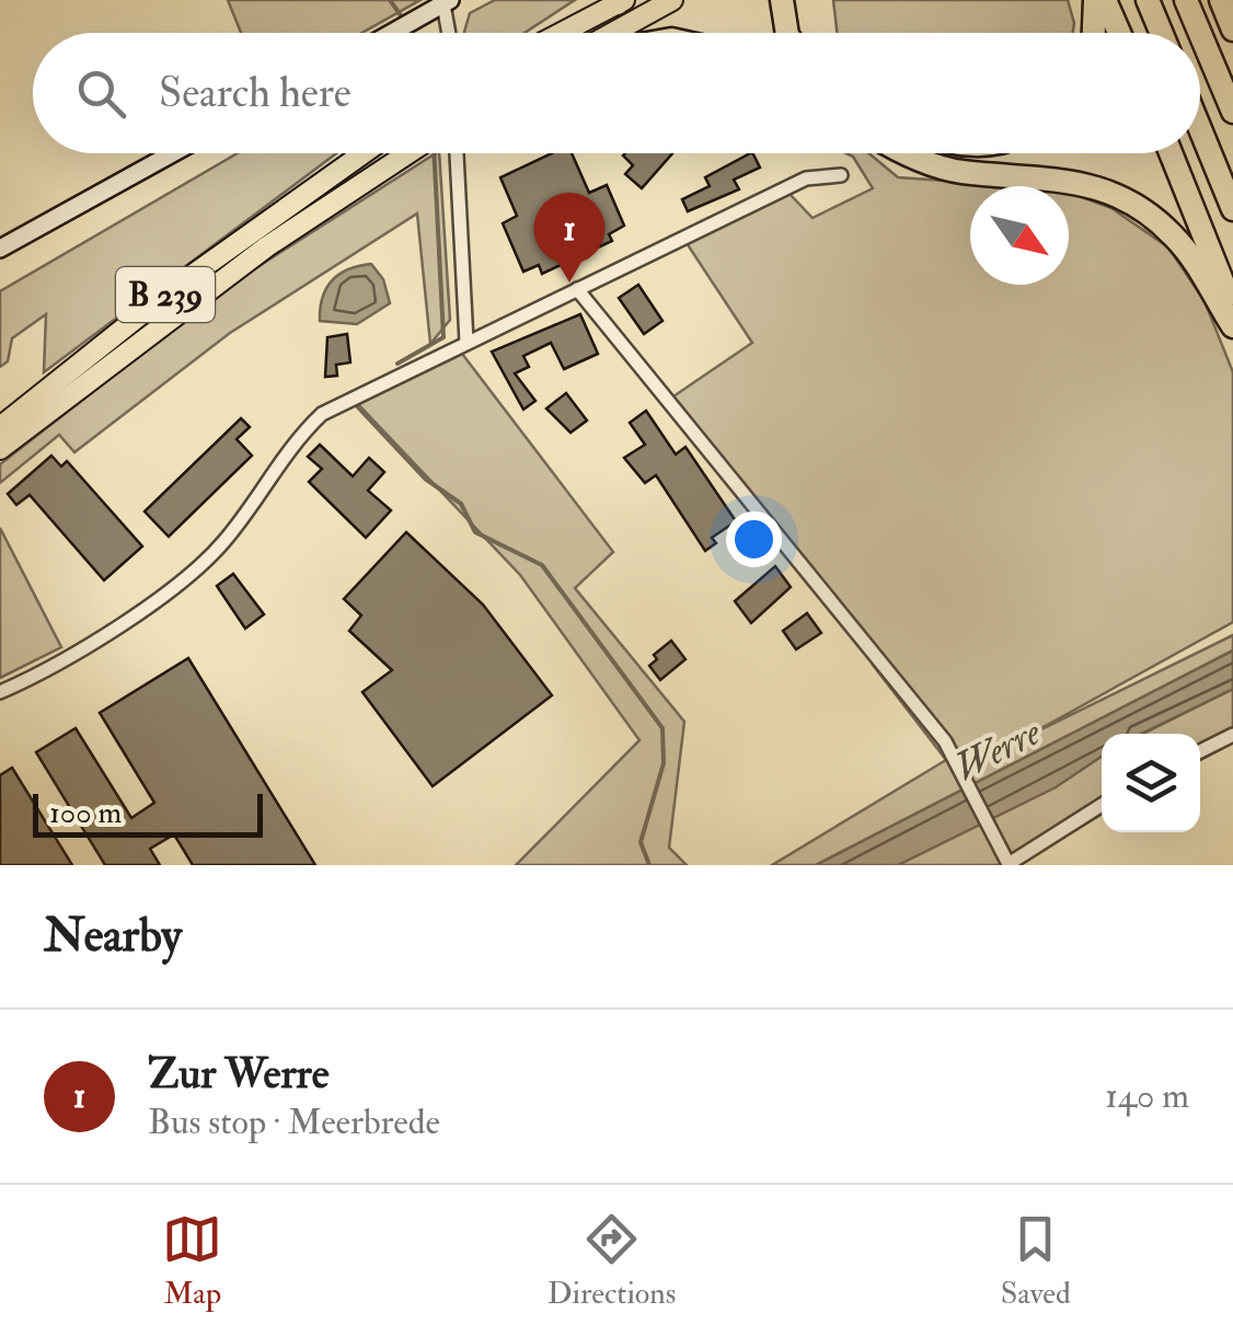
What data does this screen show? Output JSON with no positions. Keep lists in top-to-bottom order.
{
  "streets": {
    "highway": ["B 239"]
  },
  "water": ["Werre"],
  "scale_bar": "100 m",
  "north": "bottom right",
  "page": {
    "search": "Search here",
    "pins": "1",
    "scale": "100 m",
    "heading": "Nearby",
    "list": [
      {
        "mark": "1",
        "name": "Zur Werre",
        "note": "Bus stop · Meerbrede",
        "value": "140 m"
      }
    ],
    "nav": ["Map", "Directions", "Saved"]
  }
}
